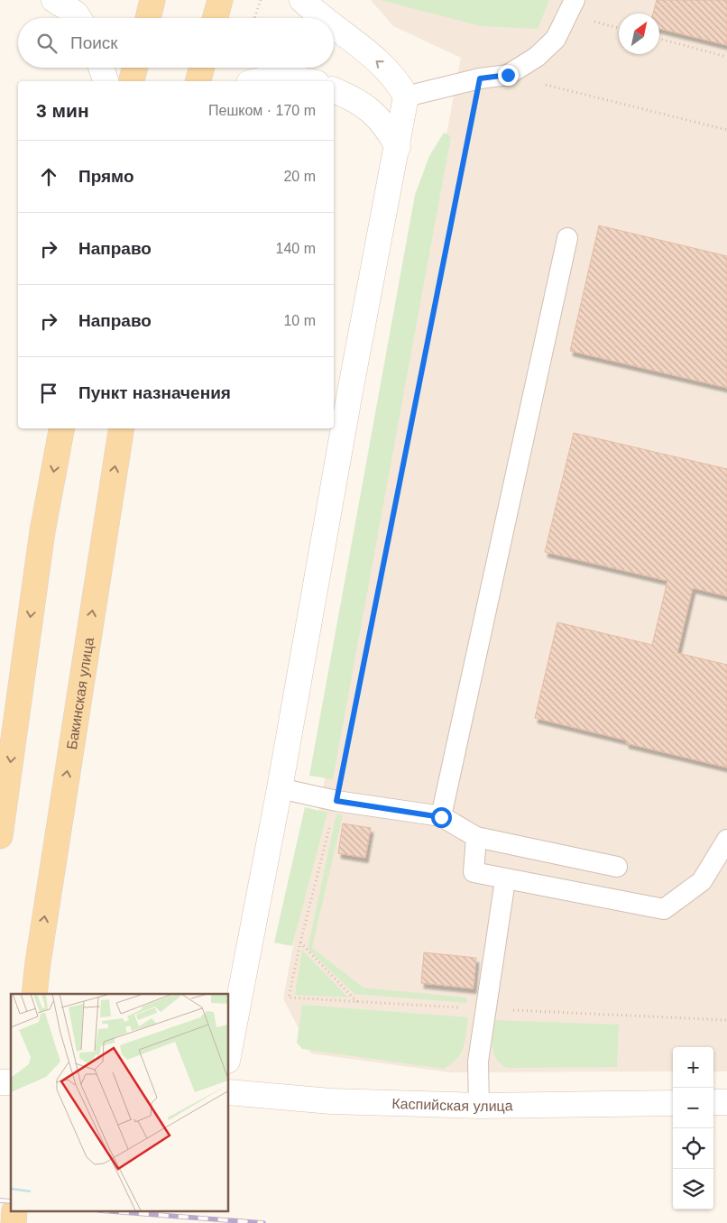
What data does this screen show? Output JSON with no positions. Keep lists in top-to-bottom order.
{
  "streets": {
    "main road": ["Бакинская улица", "Каспийская улица"]
  },
  "north": "top right",
  "page": {
    "search": "Поиск",
    "heading": ["3 мин", "Пешком · 170 m"],
    "list": [
      ["Прямо", "20 m"],
      ["Направо", "140 m"],
      ["Направо", "10 m"],
      "Пункт назначения"
    ],
    "map_buttons": ["+", "−"]
  }
}
